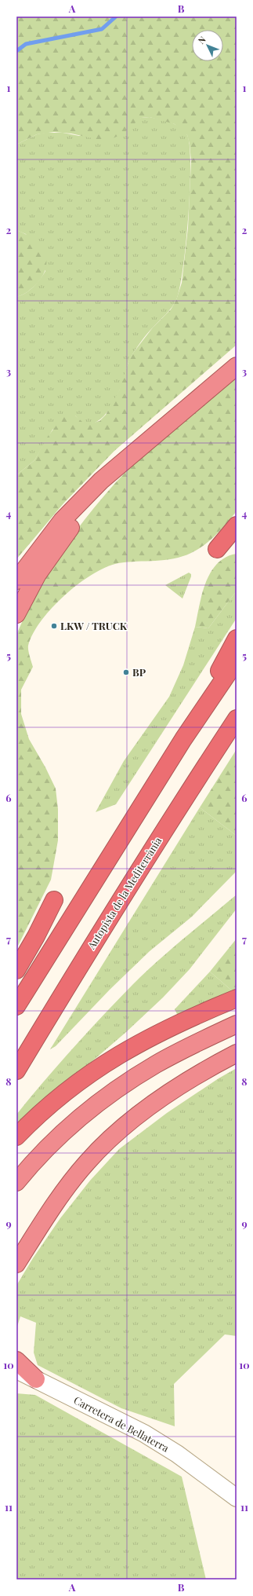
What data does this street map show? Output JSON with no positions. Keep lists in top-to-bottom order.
{
  "streets": {
    "highway": ["Autopista de la Mediterrània"],
    "street": ["Carretera de Bellaterra"]
  },
  "places": ["LKW / TRUCK", "BP"],
  "north": "top left",
  "grid": {
    "columns": ["A", "B"],
    "rows": [
      "1",
      "2",
      "3",
      "4",
      "5",
      "6",
      "7",
      "8",
      "9",
      "10",
      "11"
    ]
  }
}
